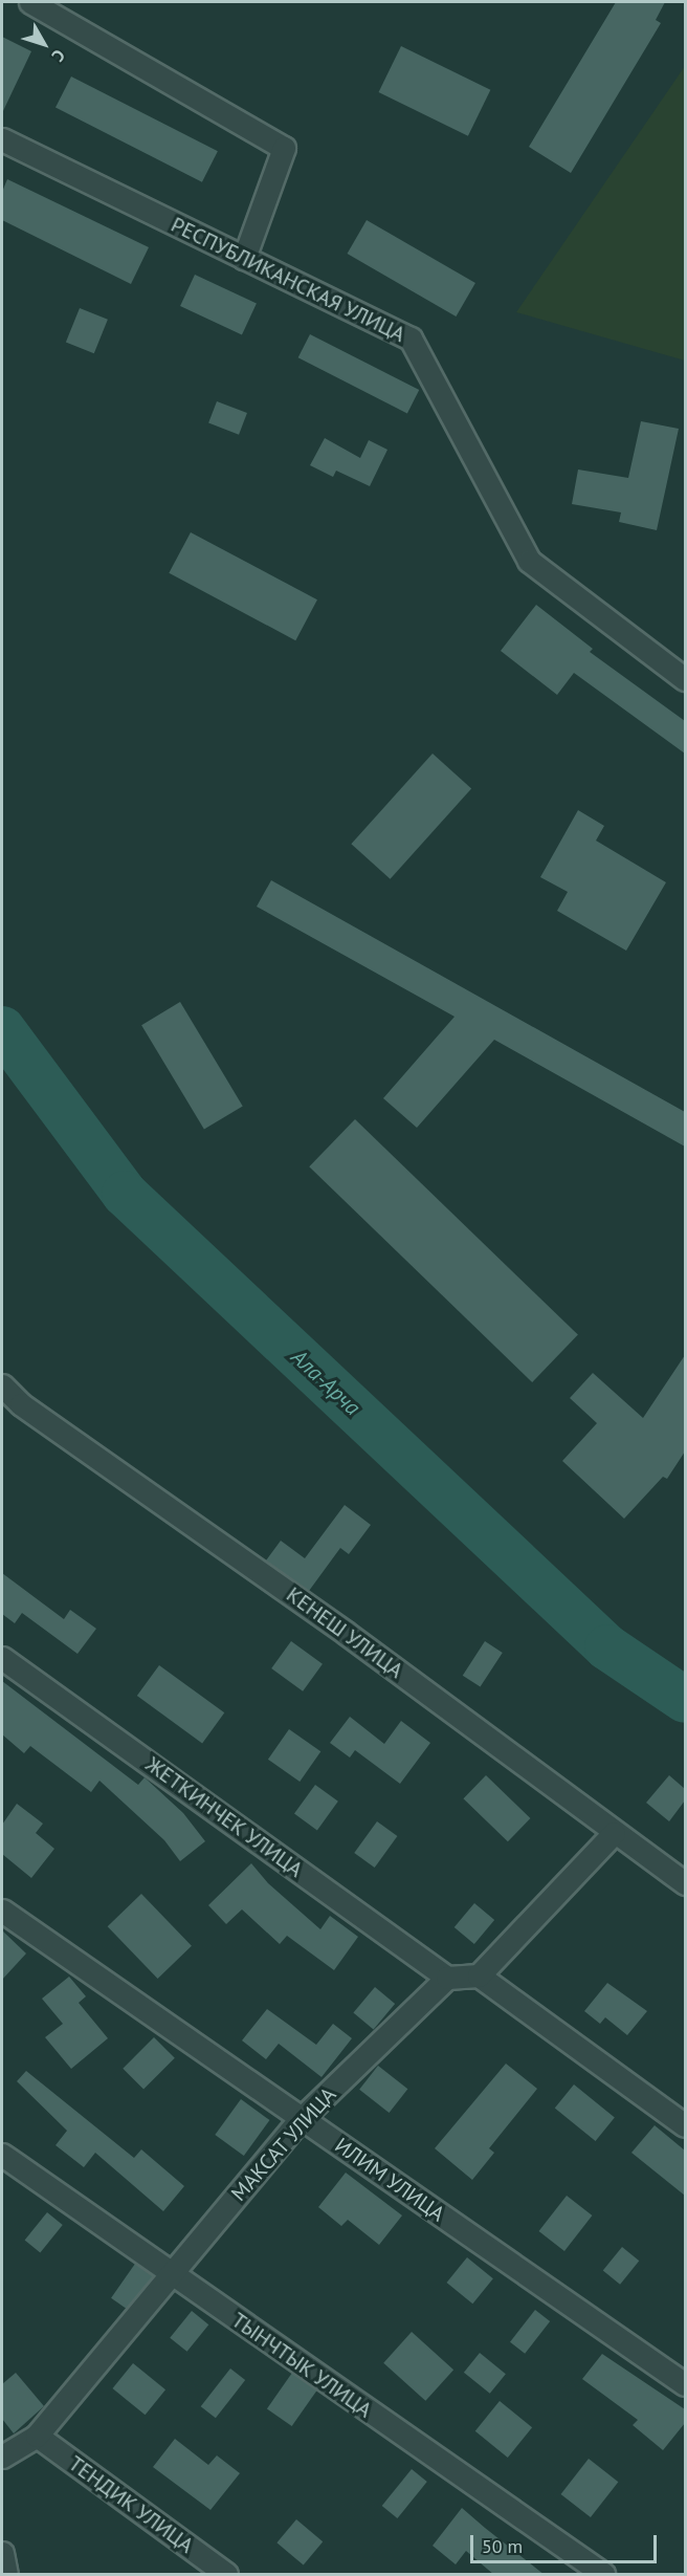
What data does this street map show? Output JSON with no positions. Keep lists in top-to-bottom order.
{
  "streets": {
    "street": [
      "РЕСПУБЛИКАНСКАЯ УЛИЦА",
      "КЕНЕШ УЛИЦА",
      "ЖЕТКИНЧЕК УЛИЦА",
      "МАКСАТ УЛИЦА",
      "ИЛИМ УЛИЦА",
      "ТЫНЧТЫК УЛИЦА",
      "ТЕНДИК УЛИЦА"
    ]
  },
  "crossings": [
    ["ЖЕТКИНЧЕК УЛИЦА", "МАКСАТ УЛИЦА"],
    ["МАКСАТ УЛИЦА", "ИЛИМ УЛИЦА"],
    ["МАКСАТ УЛИЦА", "ТЫНЧТЫК УЛИЦА"],
    ["МАКСАТ УЛИЦА", "ТЕНДИК УЛИЦА"]
  ],
  "water": ["Ала-Арча"],
  "scale_bar": "50 m",
  "north": "bottom right"
}
